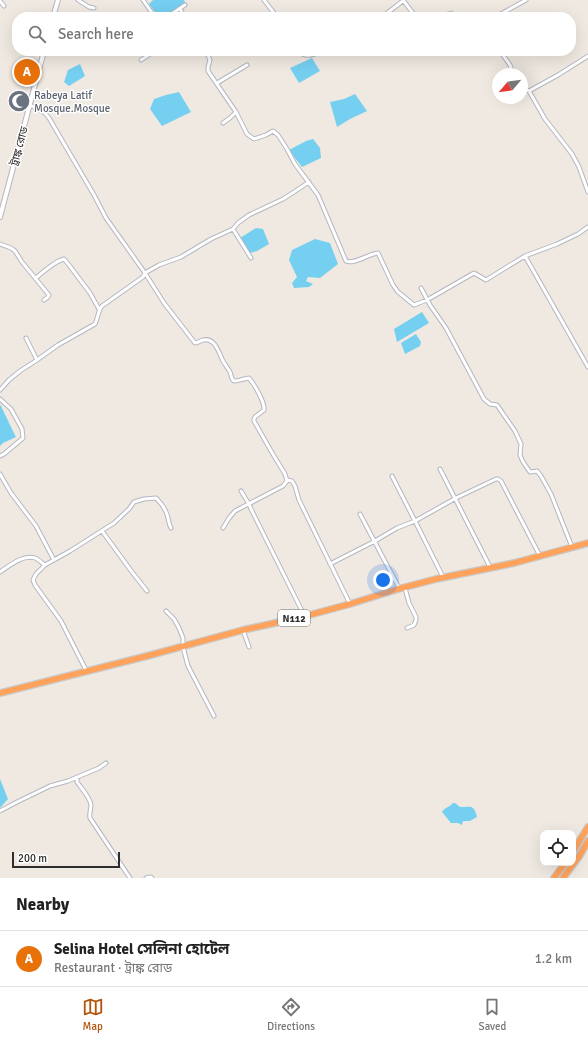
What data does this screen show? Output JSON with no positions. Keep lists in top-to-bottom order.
{
  "streets": {
    "highway": ["N112"],
    "main road": ["ট্রাঙ্ক রোড"]
  },
  "places": {
    "mosque": ["Rabeya Latif Mosque.Mosque"]
  },
  "scale_bar": "200 m",
  "north": "bottom left",
  "page": {
    "search": "Search here",
    "pins": "A",
    "scale": "200 m",
    "heading": "Nearby",
    "list": [
      {
        "mark": "A",
        "name": "Selina Hotel সেলিনা হোটেল",
        "note": "Restaurant · ট্রাঙ্ক রোড",
        "value": "1.2 km"
      }
    ],
    "nav": ["Map", "Directions", "Saved"]
  }
}
